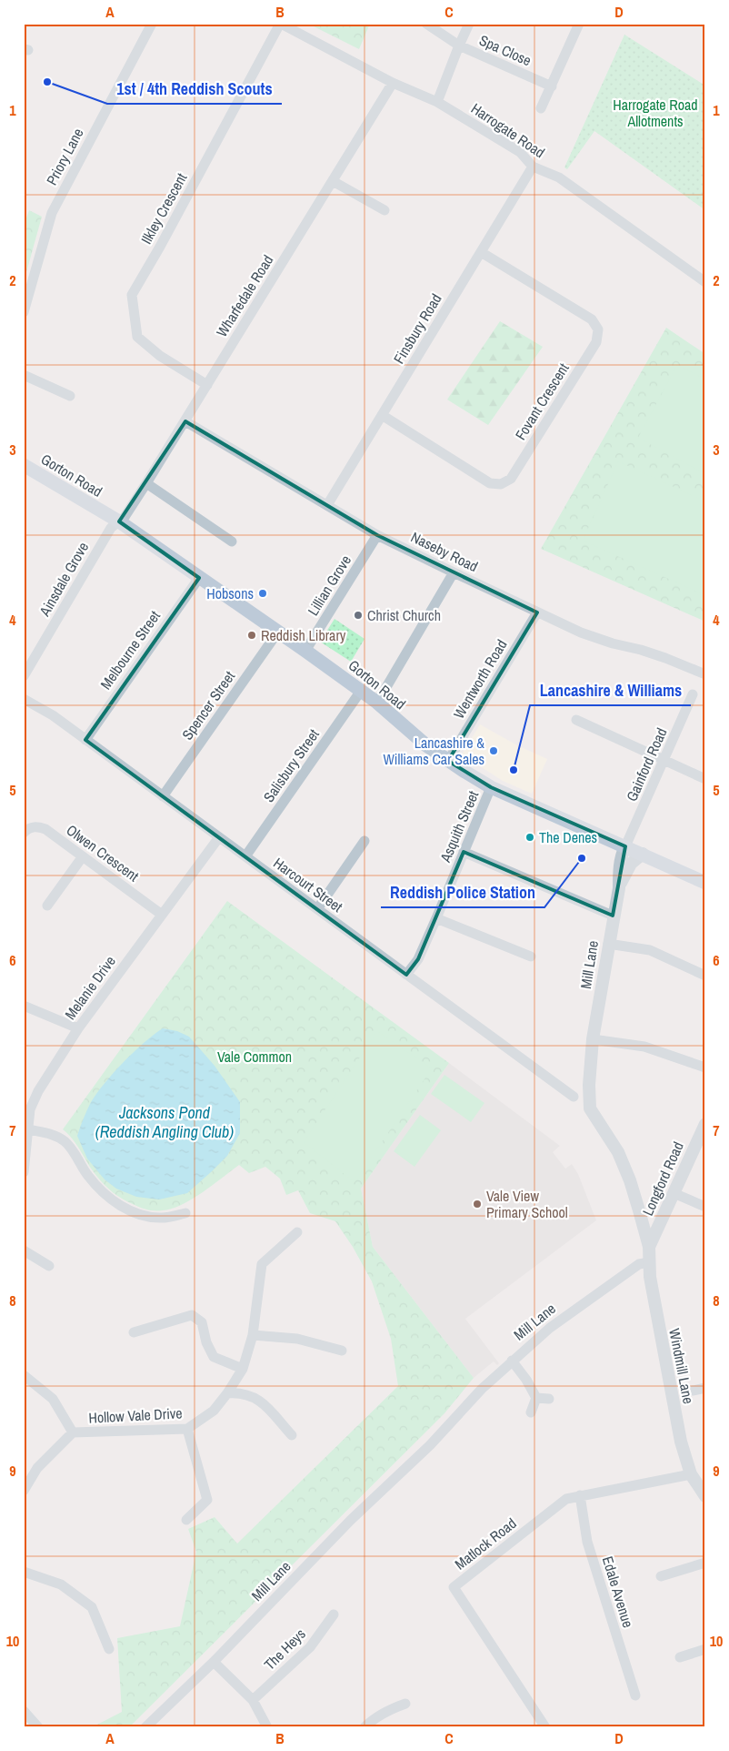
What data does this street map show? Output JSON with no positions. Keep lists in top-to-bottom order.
{
  "streets": {
    "main road": ["Gorton Road"],
    "street": [
      "Spa Close",
      "Harrogate Road",
      "Priory Lane",
      "Ilkley Crescent",
      "Wharfedale Road",
      "Finsbury Road",
      "Fovant Crescent",
      "Naseby Road",
      "Ainsdale Grove",
      "Lillian Grove",
      "Melbourne Street",
      "Wentworth Road",
      "Spencer Street",
      "Gainford Road",
      "Salisbury Street",
      "Asquith Street",
      "Olwen Crescent",
      "Harcourt Street",
      "Mill Lane",
      "Melanie Drive",
      "Longford Road",
      "Windmill Lane",
      "Hollow Vale Drive",
      "Matlock Road",
      "Edale Avenue",
      "The Heys"
    ]
  },
  "crossings": [
    ["Harrogate Road", "Ilkley Crescent"],
    ["Harrogate Road", "Wharfedale Road"],
    ["Harrogate Road", "Finsbury Road"],
    ["Ilkley Crescent", "Wharfedale Road"],
    ["Wharfedale Road", "Gorton Road"],
    ["Wharfedale Road", "Naseby Road"],
    ["Wharfedale Road", "Ainsdale Grove"],
    ["Finsbury Road", "Fovant Crescent"],
    ["Finsbury Road", "Naseby Road"],
    ["Gorton Road", "Ainsdale Grove"],
    ["Gorton Road", "Lillian Grove"],
    ["Gorton Road", "Melbourne Street"],
    ["Gorton Road", "Wentworth Road"],
    ["Gorton Road", "Spencer Street"],
    ["Gorton Road", "Gainford Road"],
    ["Gorton Road", "Salisbury Street"],
    ["Gorton Road", "Asquith Street"],
    ["Gorton Road", "Mill Lane"],
    ["Naseby Road", "Lillian Grove"],
    ["Naseby Road", "Wentworth Road"],
    ["Melbourne Street", "Harcourt Street"],
    ["Spencer Street", "Harcourt Street"],
    ["Gainford Road", "Mill Lane"],
    ["Salisbury Street", "Harcourt Street"],
    ["Asquith Street", "Harcourt Street"],
    ["Olwen Crescent", "Melanie Drive"],
    ["Harcourt Street", "Melanie Drive"],
    ["Mill Lane", "Longford Road"],
    ["Mill Lane", "Windmill Lane"],
    ["Windmill Lane", "Matlock Road"],
    ["Matlock Road", "Edale Avenue"]
  ],
  "water": ["Jacksons Pond (Reddish Angling Club)"],
  "parks": ["Harrogate Road Allotments", "Vale Common"],
  "places": [
    "1st / 4th Reddish Scouts",
    "Hobsons",
    "Christ Church",
    "Reddish Library",
    "Lancashire & Williams Car Sales",
    "Lancashire & Williams",
    "The Denes",
    "Reddish Police Station",
    "Vale View Primary School"
  ],
  "grid": {
    "columns": [
      "A",
      "B",
      "C",
      "D"
    ],
    "rows": [
      "1",
      "2",
      "3",
      "4",
      "5",
      "6",
      "7",
      "8",
      "9",
      "10"
    ]
  }
}
